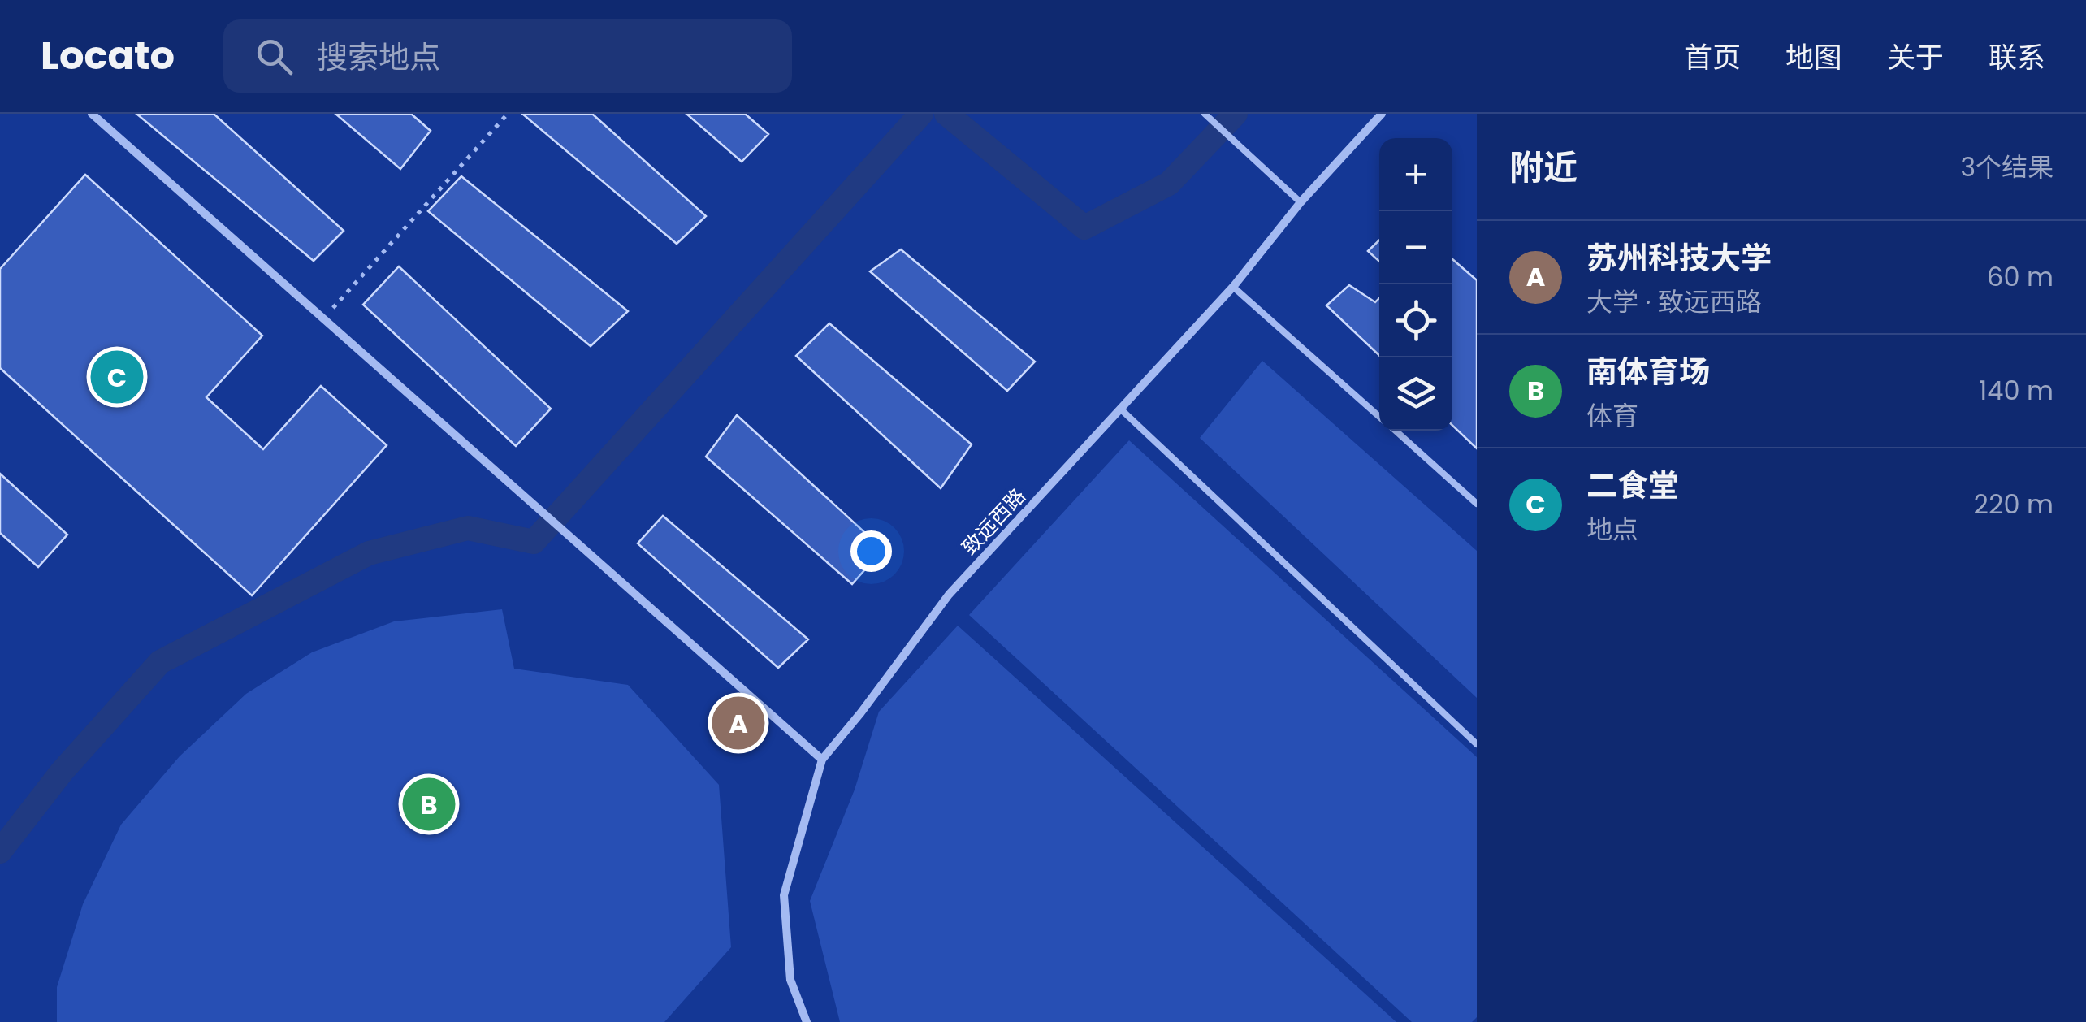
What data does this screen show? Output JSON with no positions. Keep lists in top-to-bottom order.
{
  "streets": {
    "street": ["致远西路"]
  },
  "page": {
    "header": "Locato",
    "search": "搜索地点",
    "nav": [
      "首页",
      "地图",
      "关于",
      "联系"
    ],
    "heading": ["附近", "3个结果"],
    "map_buttons": ["+", "−"],
    "list": [
      {
        "mark": "A",
        "name": "苏州科技大学",
        "note": "大学 · 致远西路",
        "value": "60 m"
      },
      {
        "mark": "B",
        "name": "南体育场",
        "note": "体育",
        "value": "140 m"
      },
      {
        "mark": "C",
        "name": "二食堂",
        "note": "地点",
        "value": "220 m"
      }
    ],
    "pins": ["C", "A", "B"]
  }
}
